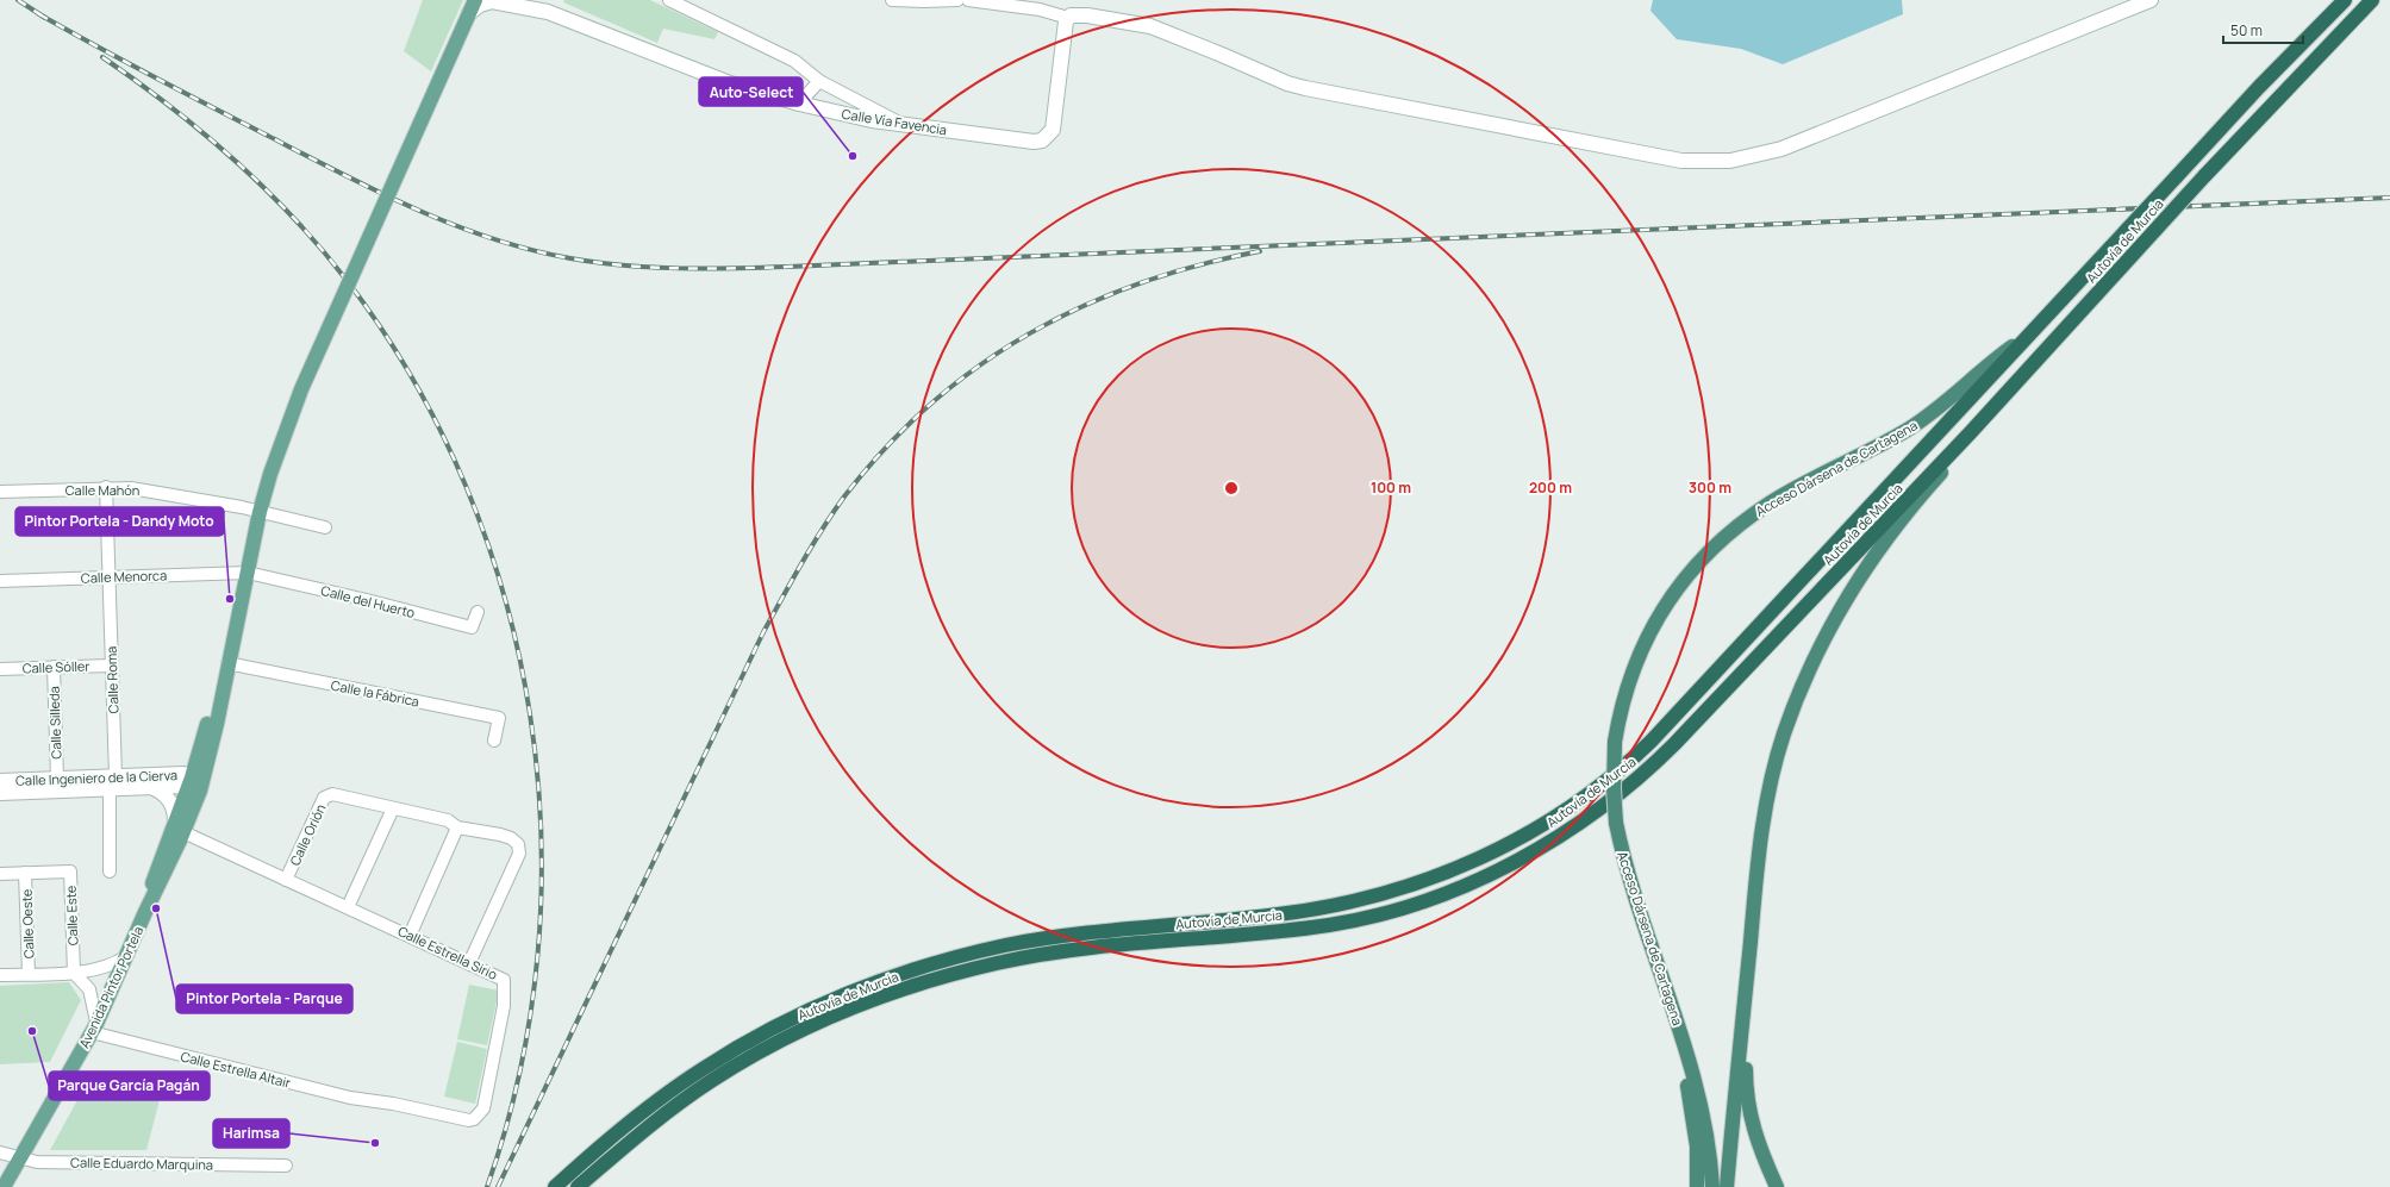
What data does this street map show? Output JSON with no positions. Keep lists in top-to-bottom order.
{
  "streets": {
    "highway": ["Autovía de Murcia", "Acceso Dársena de Cartagena"],
    "main road": ["Calle Vía Favencia", "Calle Ingeniero de la Cierva", "Avenida Pintor Portela"],
    "street": [
      "Calle Mahón",
      "Calle Menorca",
      "Calle del Huerto",
      "Calle Sóller",
      "Calle Roma",
      "Calle la Fábrica",
      "Calle Silleda",
      "Calle Orión",
      "Calle Este",
      "Calle Oeste",
      "Calle Estrella Sirio",
      "Calle Estrella Altair",
      "Calle Eduardo Marquina"
    ]
  },
  "crossings": [
    ["Calle Vía Favencia", "Avenida Pintor Portela"],
    ["Autovía de Murcia", "Acceso Dársena de Cartagena"],
    ["Calle Mahón", "Calle Roma"],
    ["Calle Mahón", "Avenida Pintor Portela"],
    ["Calle Menorca", "Calle del Huerto"],
    ["Calle Menorca", "Calle Roma"],
    ["Calle Menorca", "Avenida Pintor Portela"],
    ["Calle del Huerto", "Avenida Pintor Portela"],
    ["Calle Sóller", "Calle Roma"],
    ["Calle Sóller", "Calle Silleda"],
    ["Calle Roma", "Calle Ingeniero de la Cierva"],
    ["Calle la Fábrica", "Avenida Pintor Portela"],
    ["Calle Silleda", "Calle Ingeniero de la Cierva"],
    ["Calle Ingeniero de la Cierva", "Avenida Pintor Portela"],
    ["Calle Orión", "Calle Estrella Sirio"],
    ["Calle Este", "Calle Oeste"],
    ["Calle Estrella Sirio", "Avenida Pintor Portela"],
    ["Calle Estrella Sirio", "Calle Estrella Altair"],
    ["Avenida Pintor Portela", "Calle Estrella Altair"],
    ["Avenida Pintor Portela", "Calle Eduardo Marquina"]
  ],
  "places": [
    "Auto-Select",
    "Pintor Portela - Dandy Moto",
    "Pintor Portela - Parque",
    "Parque García Pagán",
    "Harimsa"
  ],
  "scale_bar": "50 m",
  "rings": ["100 m", "200 m", "300 m"]
}
